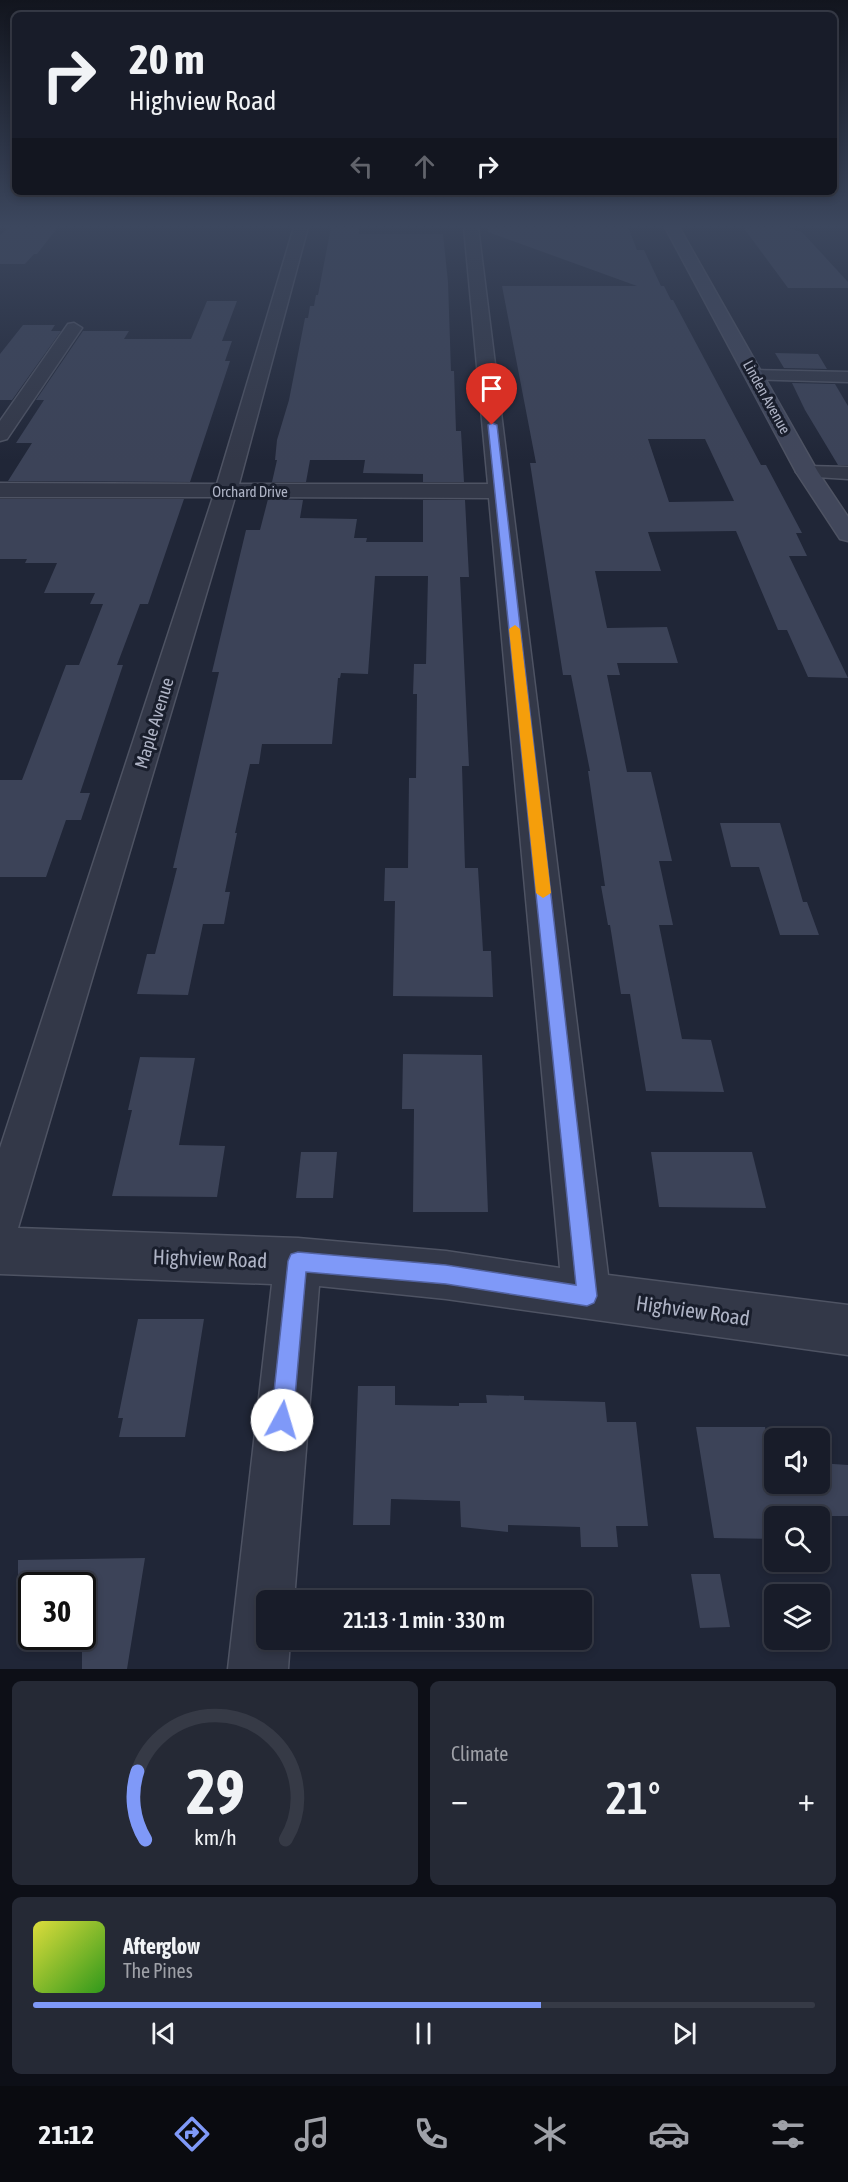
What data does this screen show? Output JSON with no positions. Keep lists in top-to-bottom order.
{
  "streets": {
    "street": [
      "Linden Avenue",
      "Orchard Drive",
      "Maple Avenue",
      "Highview Road"
    ]
  },
  "crossings": [
    ["Orchard Drive", "Maple Avenue"]
  ],
  "page": {
    "turn": ["20 m", "Highview Road"],
    "limit": "30",
    "trip": "21:13 · 1 min · 330 m",
    "tile": "Climate",
    "heat": ["−", "21°", "+"],
    "song": ["Afterglow", "The Pines"],
    "tabs": "21:12",
    "gauge": ["29", "km/h"]
  }
}
